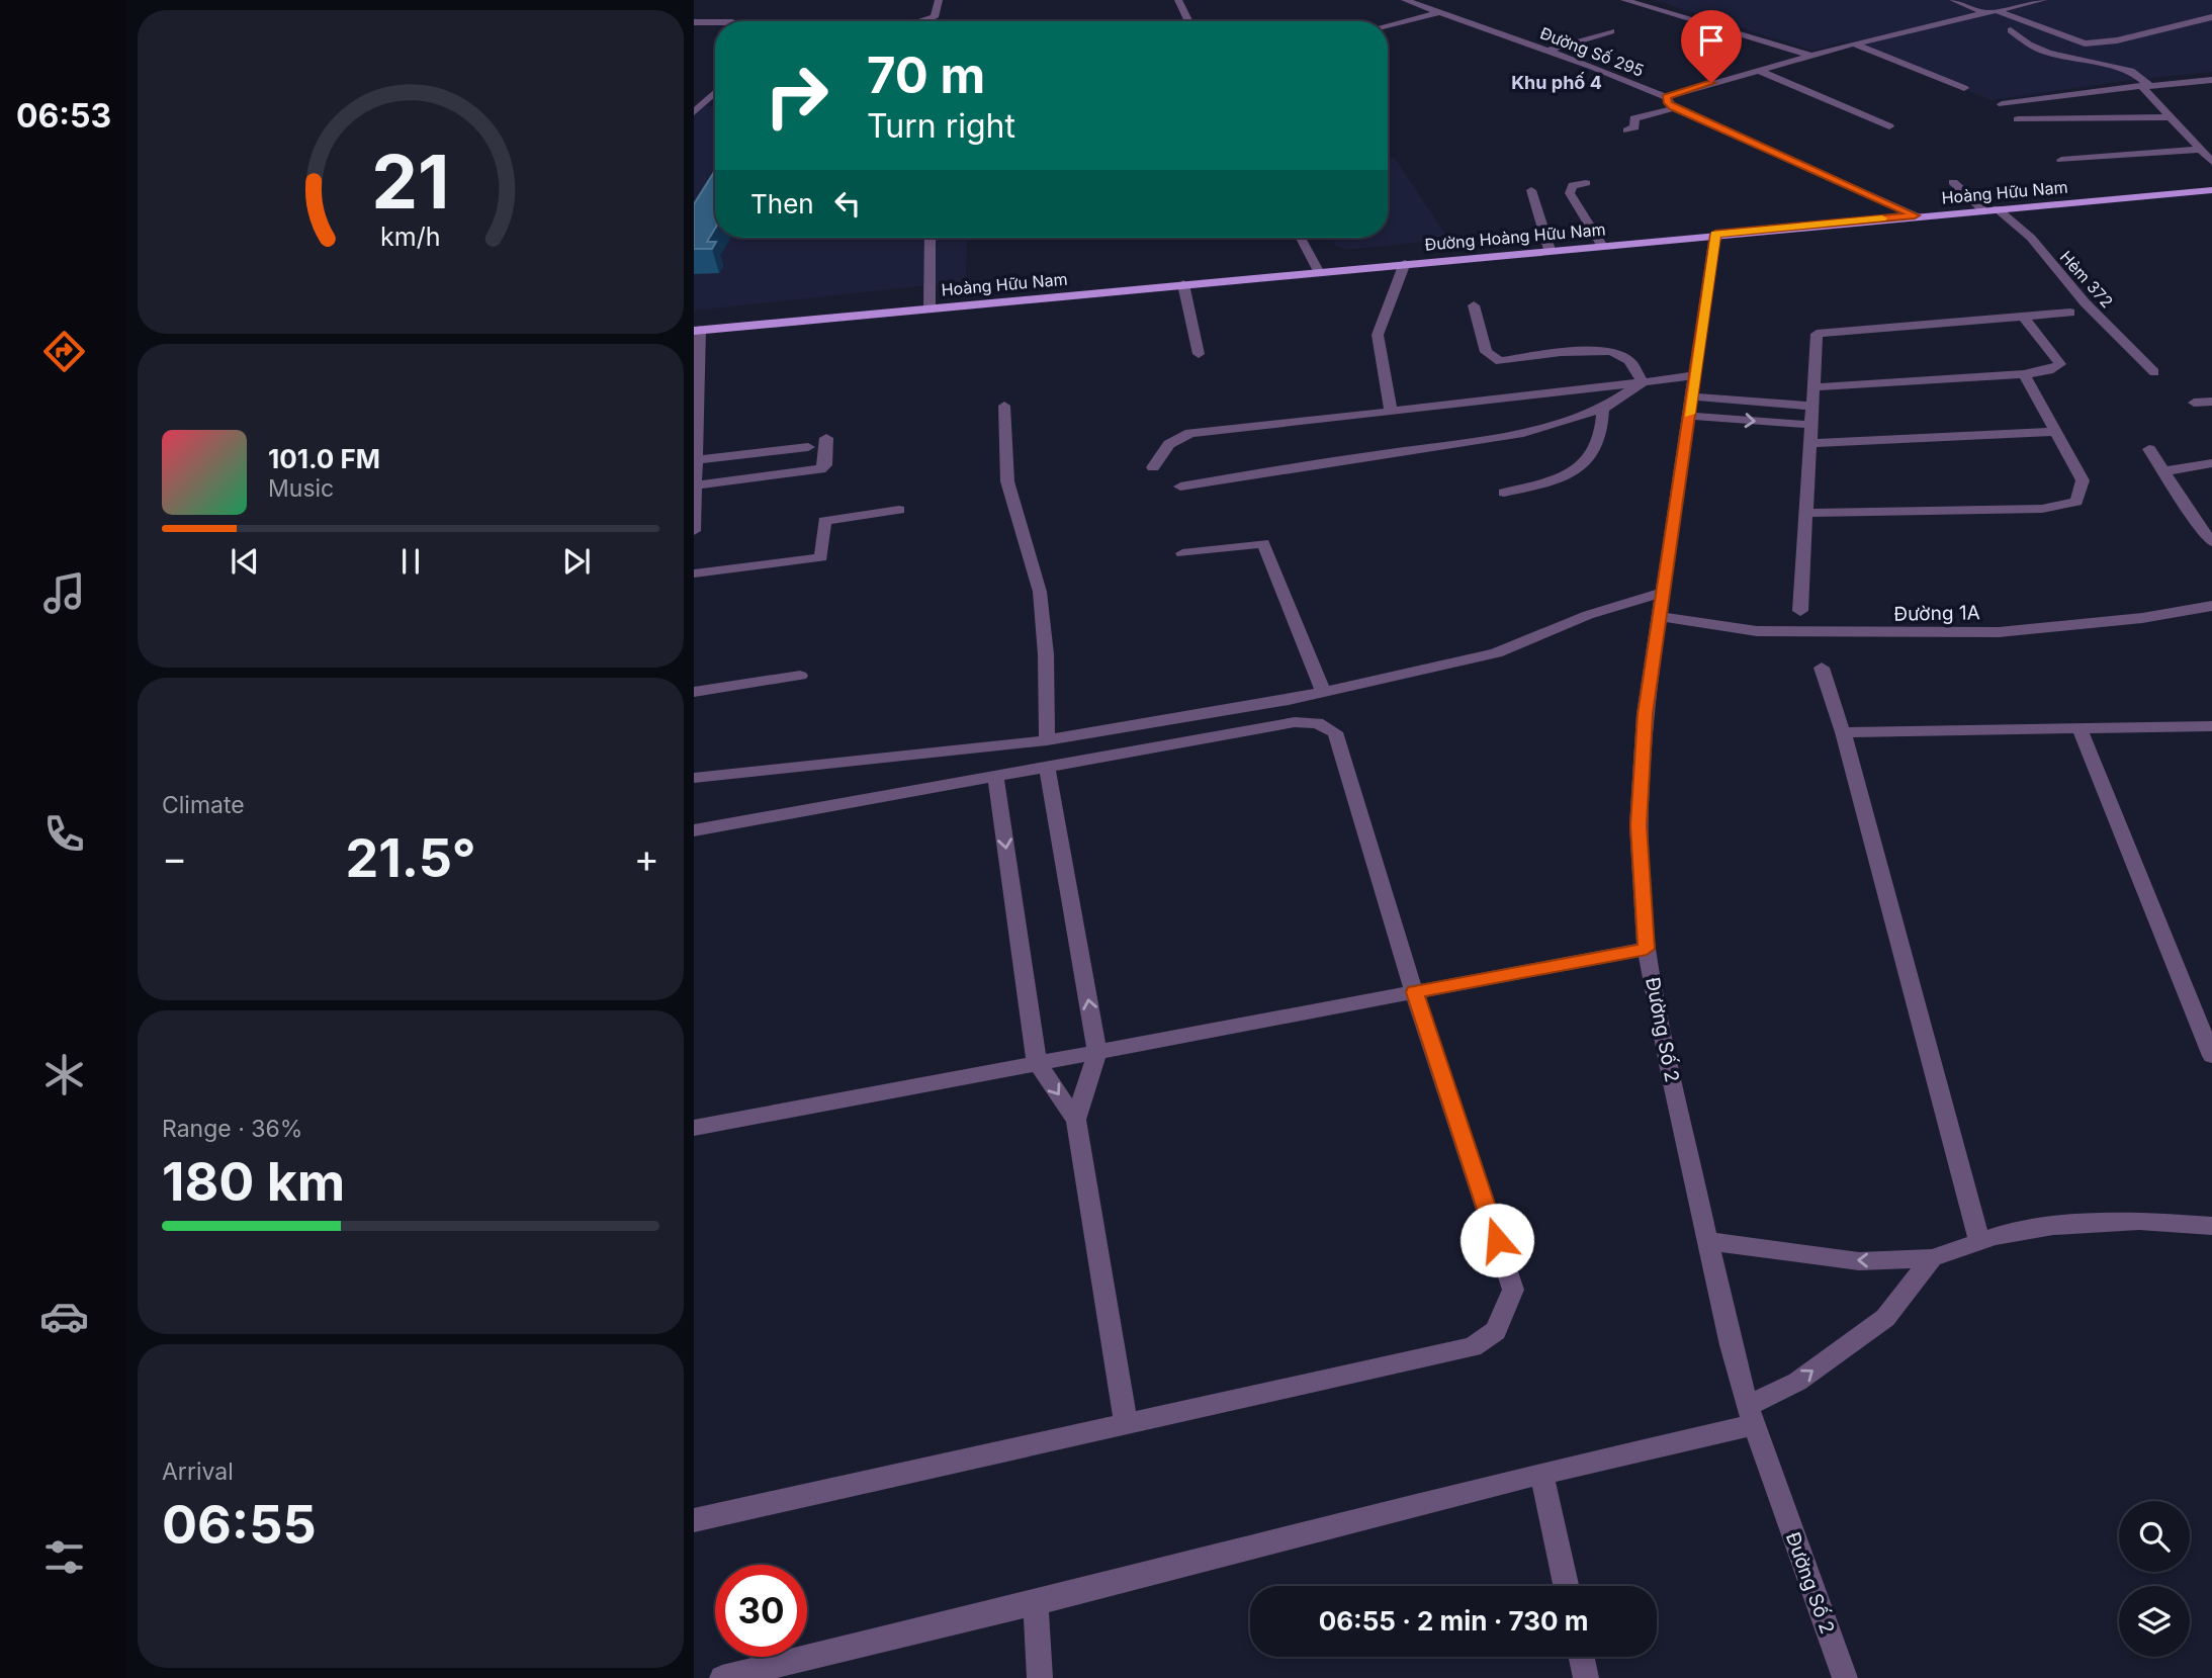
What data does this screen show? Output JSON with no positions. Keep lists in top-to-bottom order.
{
  "streets": {
    "main road": ["Hoàng Hữu Nam", "Đường Hoàng Hữu Nam"],
    "street": [
      "Đường Số 295",
      "Hẻm 372",
      "Đường 1A",
      "Đường Số 2"
    ]
  },
  "crossings": [
    ["Hoàng Hữu Nam", "Đường Hoàng Hữu Nam"],
    ["Hoàng Hữu Nam", "Hẻm 372"],
    ["Hoàng Hữu Nam", "Đường Số 2"],
    ["Đường Hoàng Hữu Nam", "Đường Số 2"],
    ["Đường 1A", "Đường Số 2"]
  ],
  "districts": ["Khu phố 4"],
  "page": {
    "tabs": "06:53",
    "turn": ["70 m", "Turn right"],
    "then": "Then",
    "song": ["101.0 FM", "Music"],
    "tile": [
      "Climate",
      ["Range · 36%", "180 km"],
      ["Arrival", "06:55"]
    ],
    "heat": ["−", "21.5°", "+"],
    "limit": "30",
    "trip": "06:55 · 2 min · 730 m",
    "gauge": ["21", "km/h"]
  }
}
